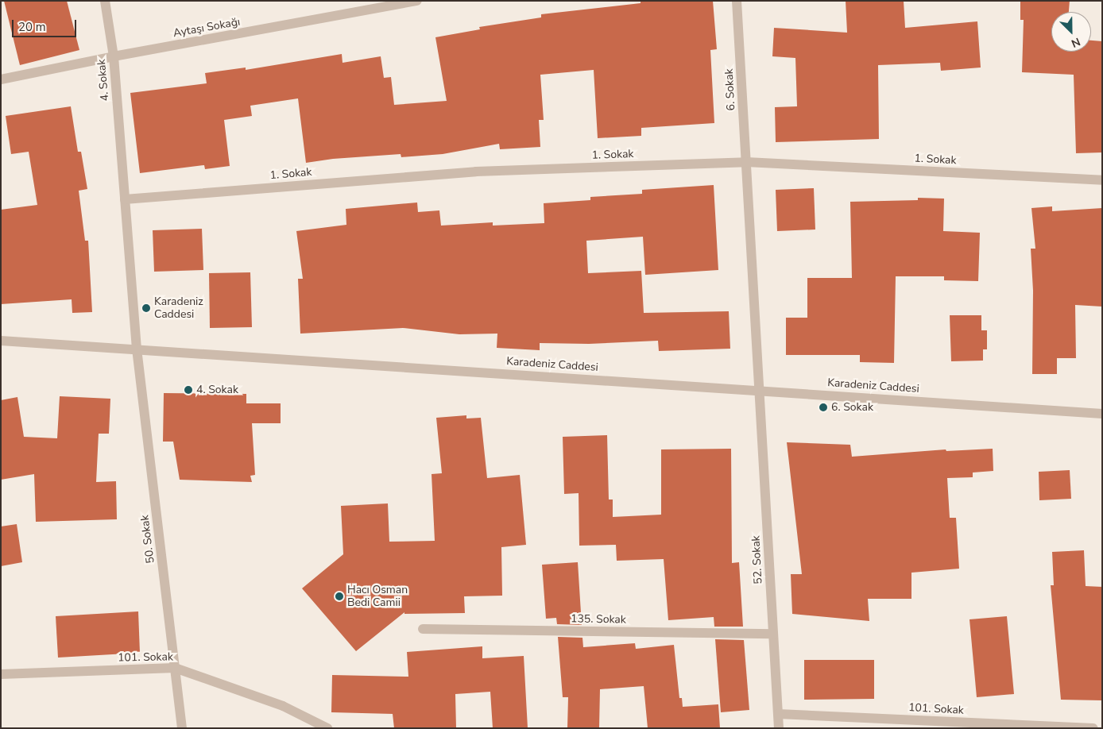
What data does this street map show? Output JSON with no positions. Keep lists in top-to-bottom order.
{
  "streets": {
    "street": [
      "Aytaşı Sokağı",
      "4. Sokak",
      "6. Sokak",
      "1. Sokak",
      "Karadeniz Caddesi",
      "50. Sokak",
      "52. Sokak",
      "135. Sokak",
      "101. Sokak"
    ]
  },
  "crossings": [
    ["Aytaşı Sokağı", "4. Sokak"],
    ["4. Sokak", "1. Sokak"],
    ["4. Sokak", "Karadeniz Caddesi"],
    ["4. Sokak", "50. Sokak"],
    ["6. Sokak", "1. Sokak"],
    ["6. Sokak", "Karadeniz Caddesi"],
    ["6. Sokak", "52. Sokak"],
    ["Karadeniz Caddesi", "50. Sokak"],
    ["Karadeniz Caddesi", "52. Sokak"],
    ["50. Sokak", "101. Sokak"],
    ["52. Sokak", "135. Sokak"],
    ["52. Sokak", "101. Sokak"]
  ],
  "places": [
    "Karadeniz Caddesi",
    "4. Sokak",
    "6. Sokak",
    "Hacı Osman Bedi Camii"
  ],
  "scale_bar": "20 m",
  "north": "bottom right"
}
